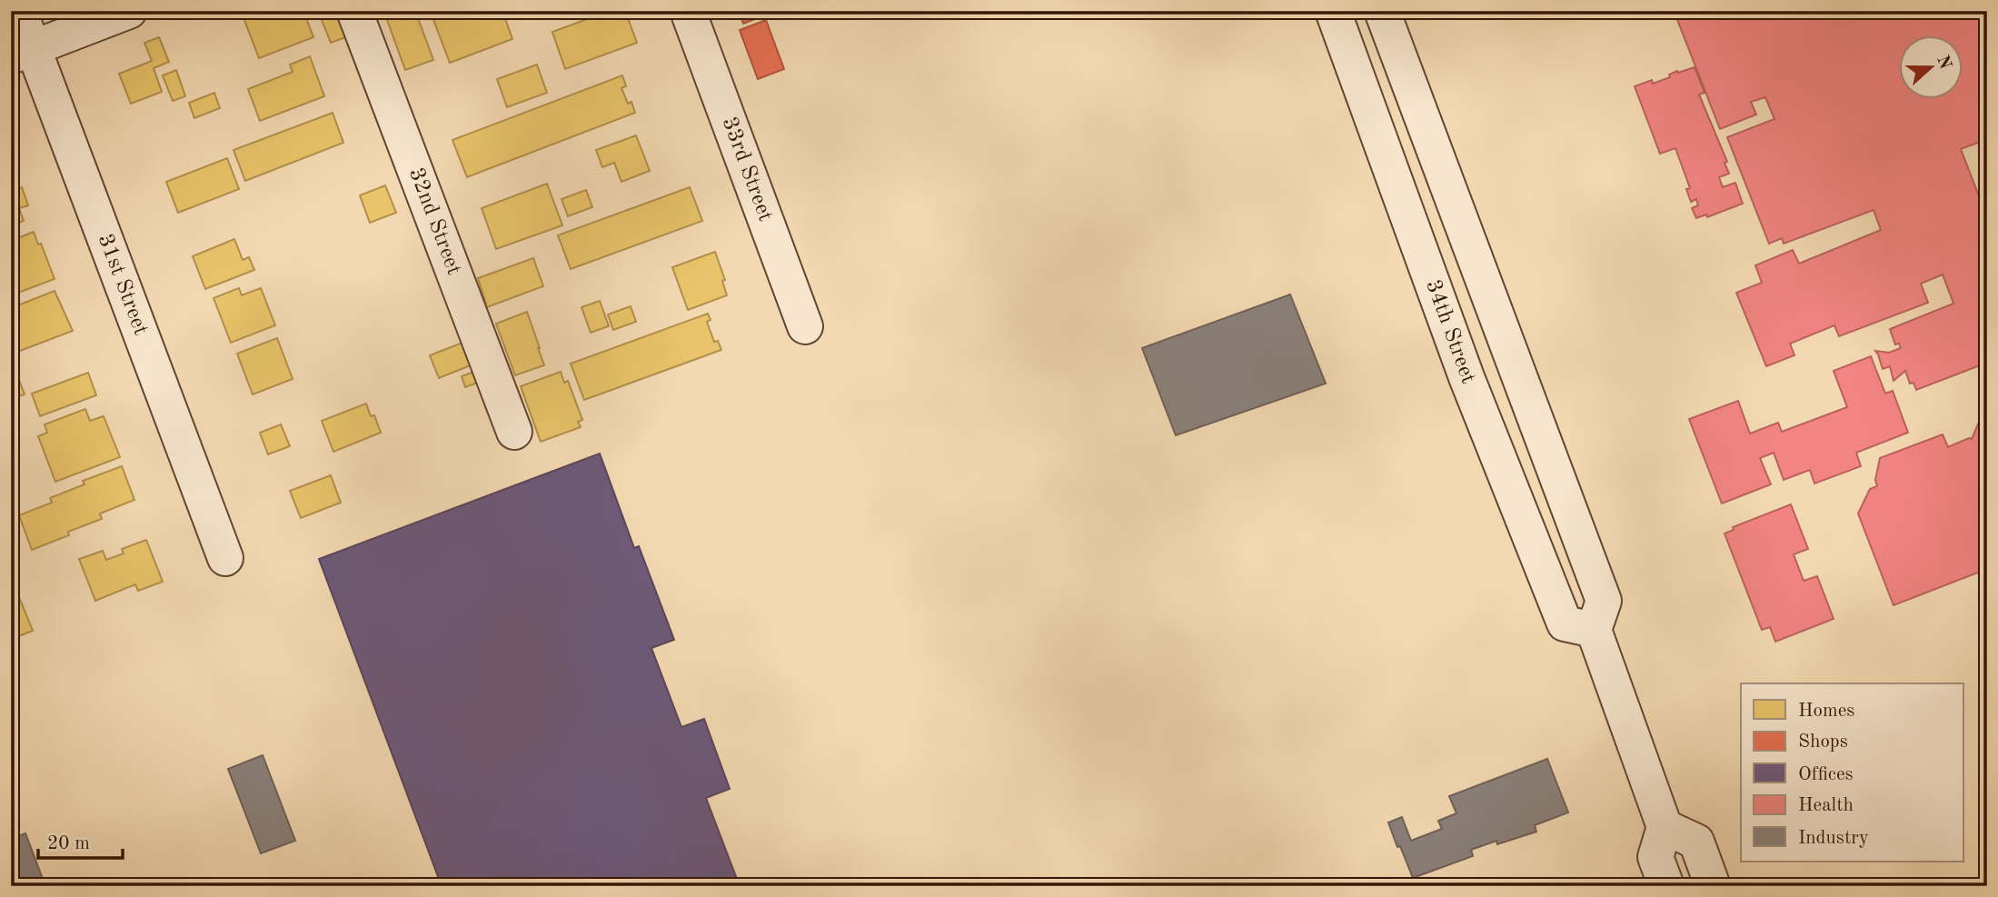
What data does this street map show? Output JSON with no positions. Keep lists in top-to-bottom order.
{
  "streets": {
    "street": [
      "33rd Street",
      "32nd Street",
      "31st Street",
      "34th Street"
    ]
  },
  "legend": [
    "Homes",
    "Shops",
    "Offices",
    "Health",
    "Industry"
  ],
  "scale_bar": "20 m",
  "north": "right"
}
